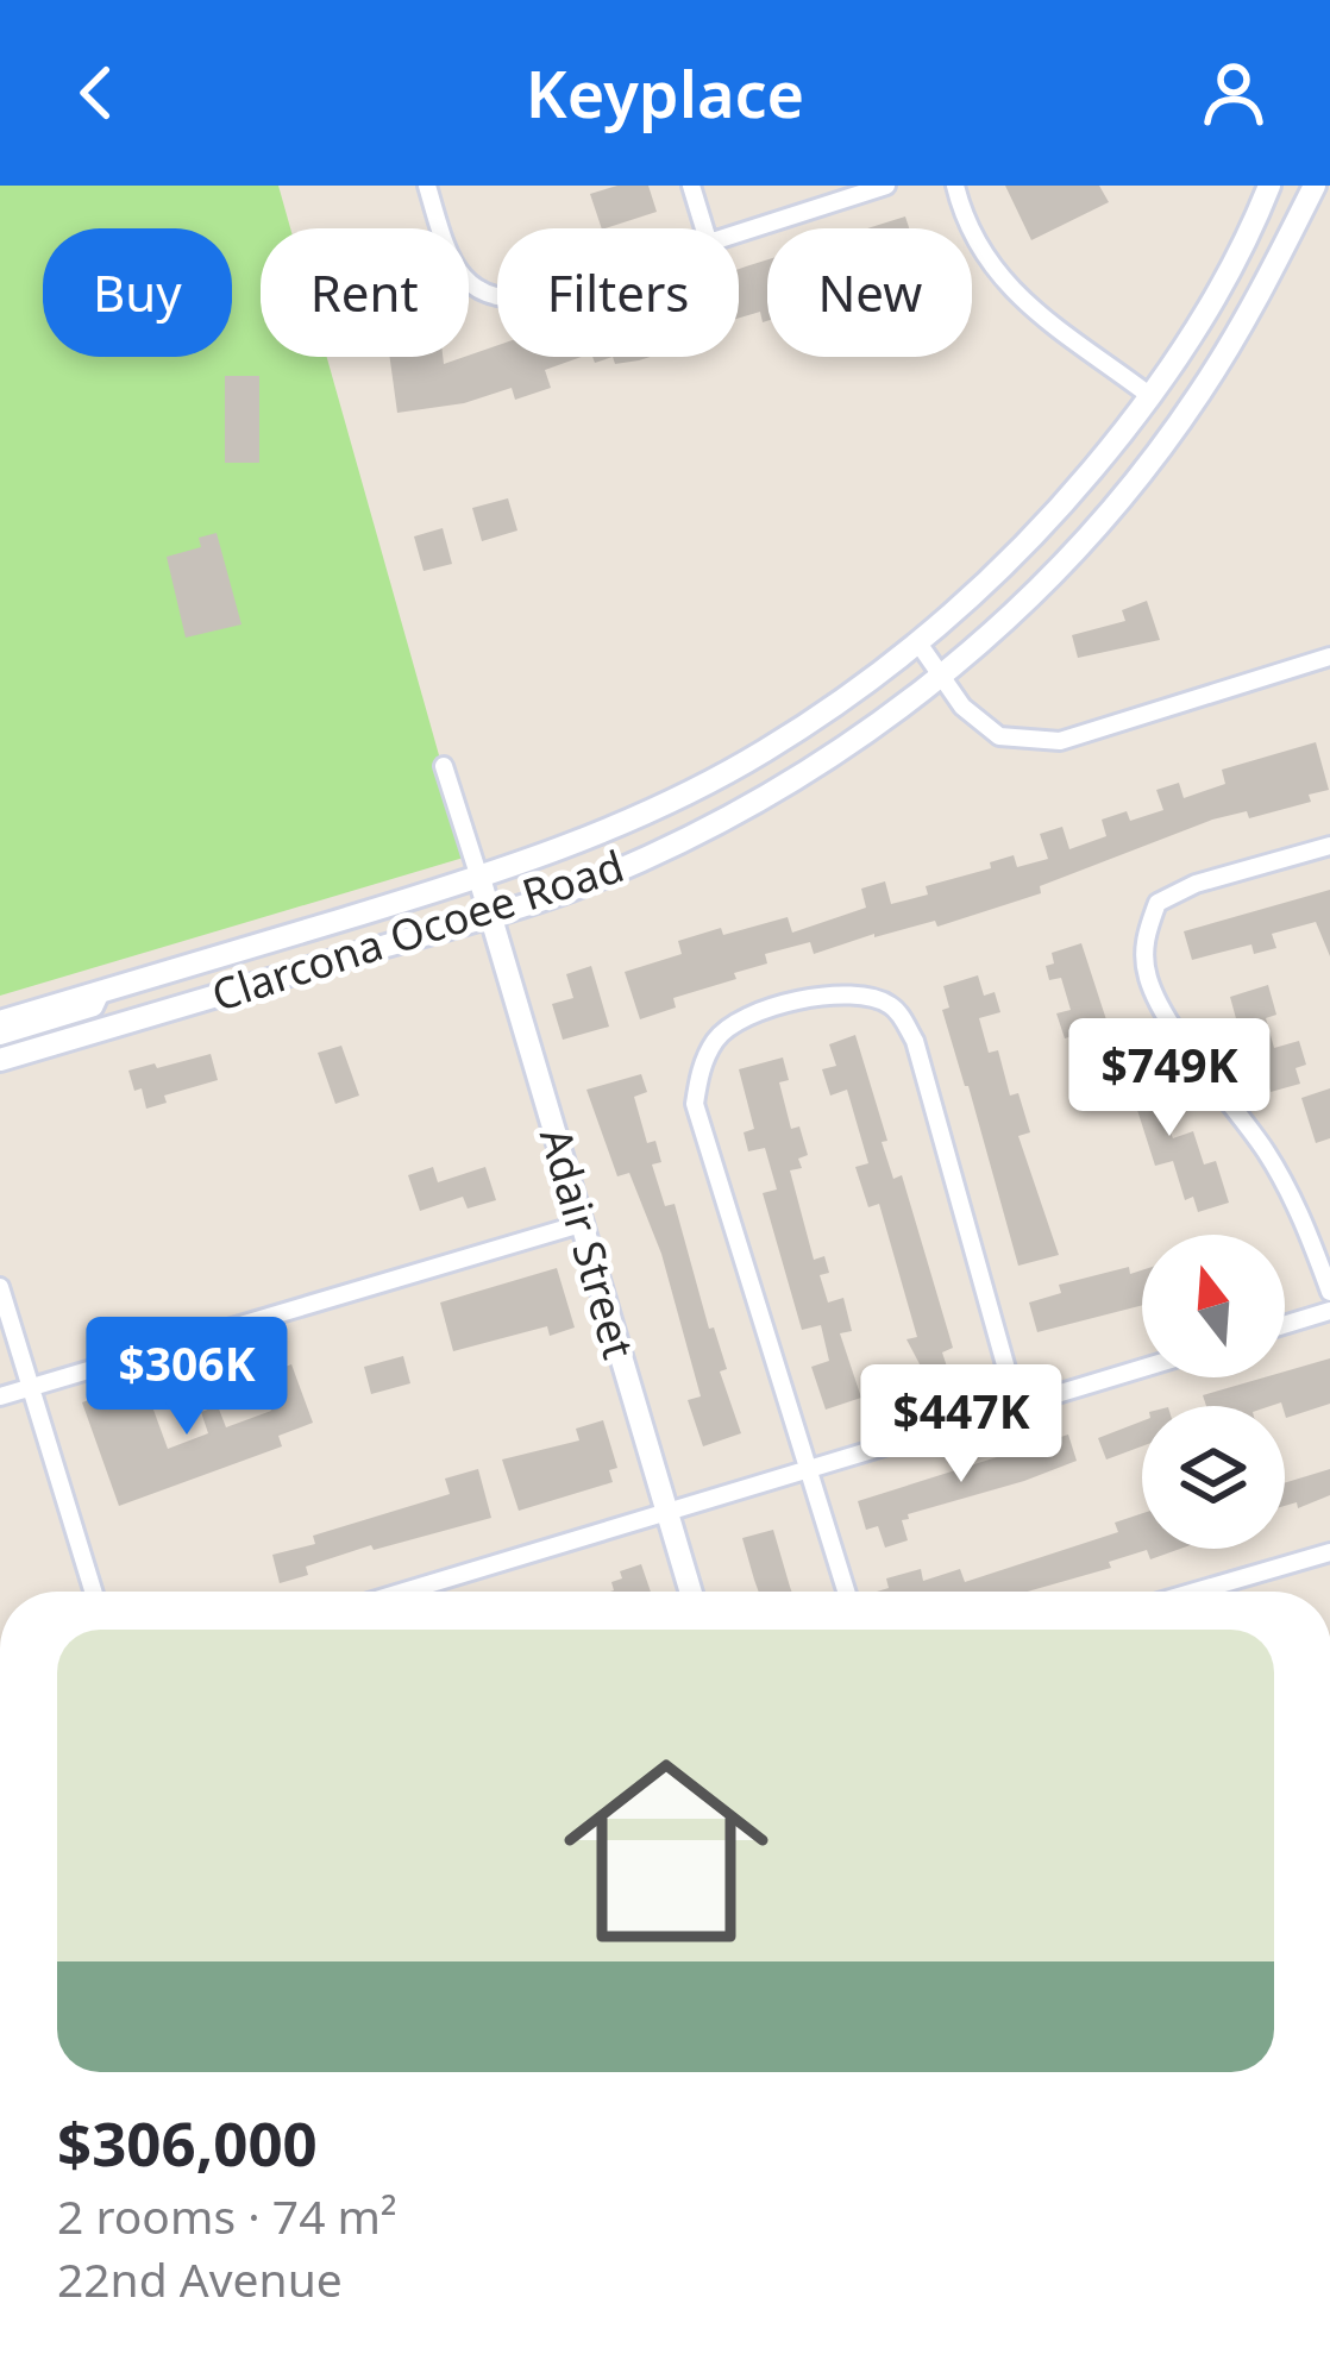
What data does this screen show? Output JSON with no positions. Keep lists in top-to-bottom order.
{
  "streets": {
    "street": ["Clarcona Ocoee Road", "Adair Street"]
  },
  "crossings": [
    ["Clarcona Ocoee Road", "Adair Street"]
  ],
  "north": "top",
  "page": {
    "header": "Keyplace",
    "chip": [
      "Buy",
      "Rent",
      "Filters",
      "New"
    ],
    "price": ["$749K", "$306K", "$447K"],
    "list": [
      {
        "name": "$306,000",
        "note": "2 rooms · 74 m² · 22nd Avenue"
      }
    ]
  }
}
